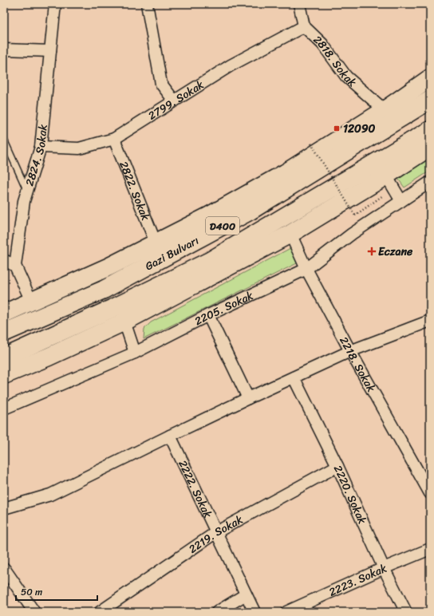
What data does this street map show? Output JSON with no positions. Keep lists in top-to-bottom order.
{
  "streets": {
    "highway": ["D400", "Gazi Bulvarı"],
    "street": [
      "2818. Sokak",
      "2799. Sokak",
      "2824. Sokak",
      "2822. Sokak",
      "2205. Sokak",
      "2218. Sokak",
      "2222. Sokak",
      "2220. Sokak",
      "2219. Sokak",
      "2223. Sokak"
    ]
  },
  "crossings": [
    ["2818. Sokak", "2799. Sokak"],
    ["2799. Sokak", "2824. Sokak"],
    ["2799. Sokak", "2822. Sokak"],
    ["2205. Sokak", "2218. Sokak"],
    ["2222. Sokak", "2219. Sokak"],
    ["2220. Sokak", "2219. Sokak"],
    ["2220. Sokak", "2223. Sokak"]
  ],
  "places": {
    "transit": ["12090"],
    "health": ["Eczane"]
  },
  "scale_bar": "50 m"
}
